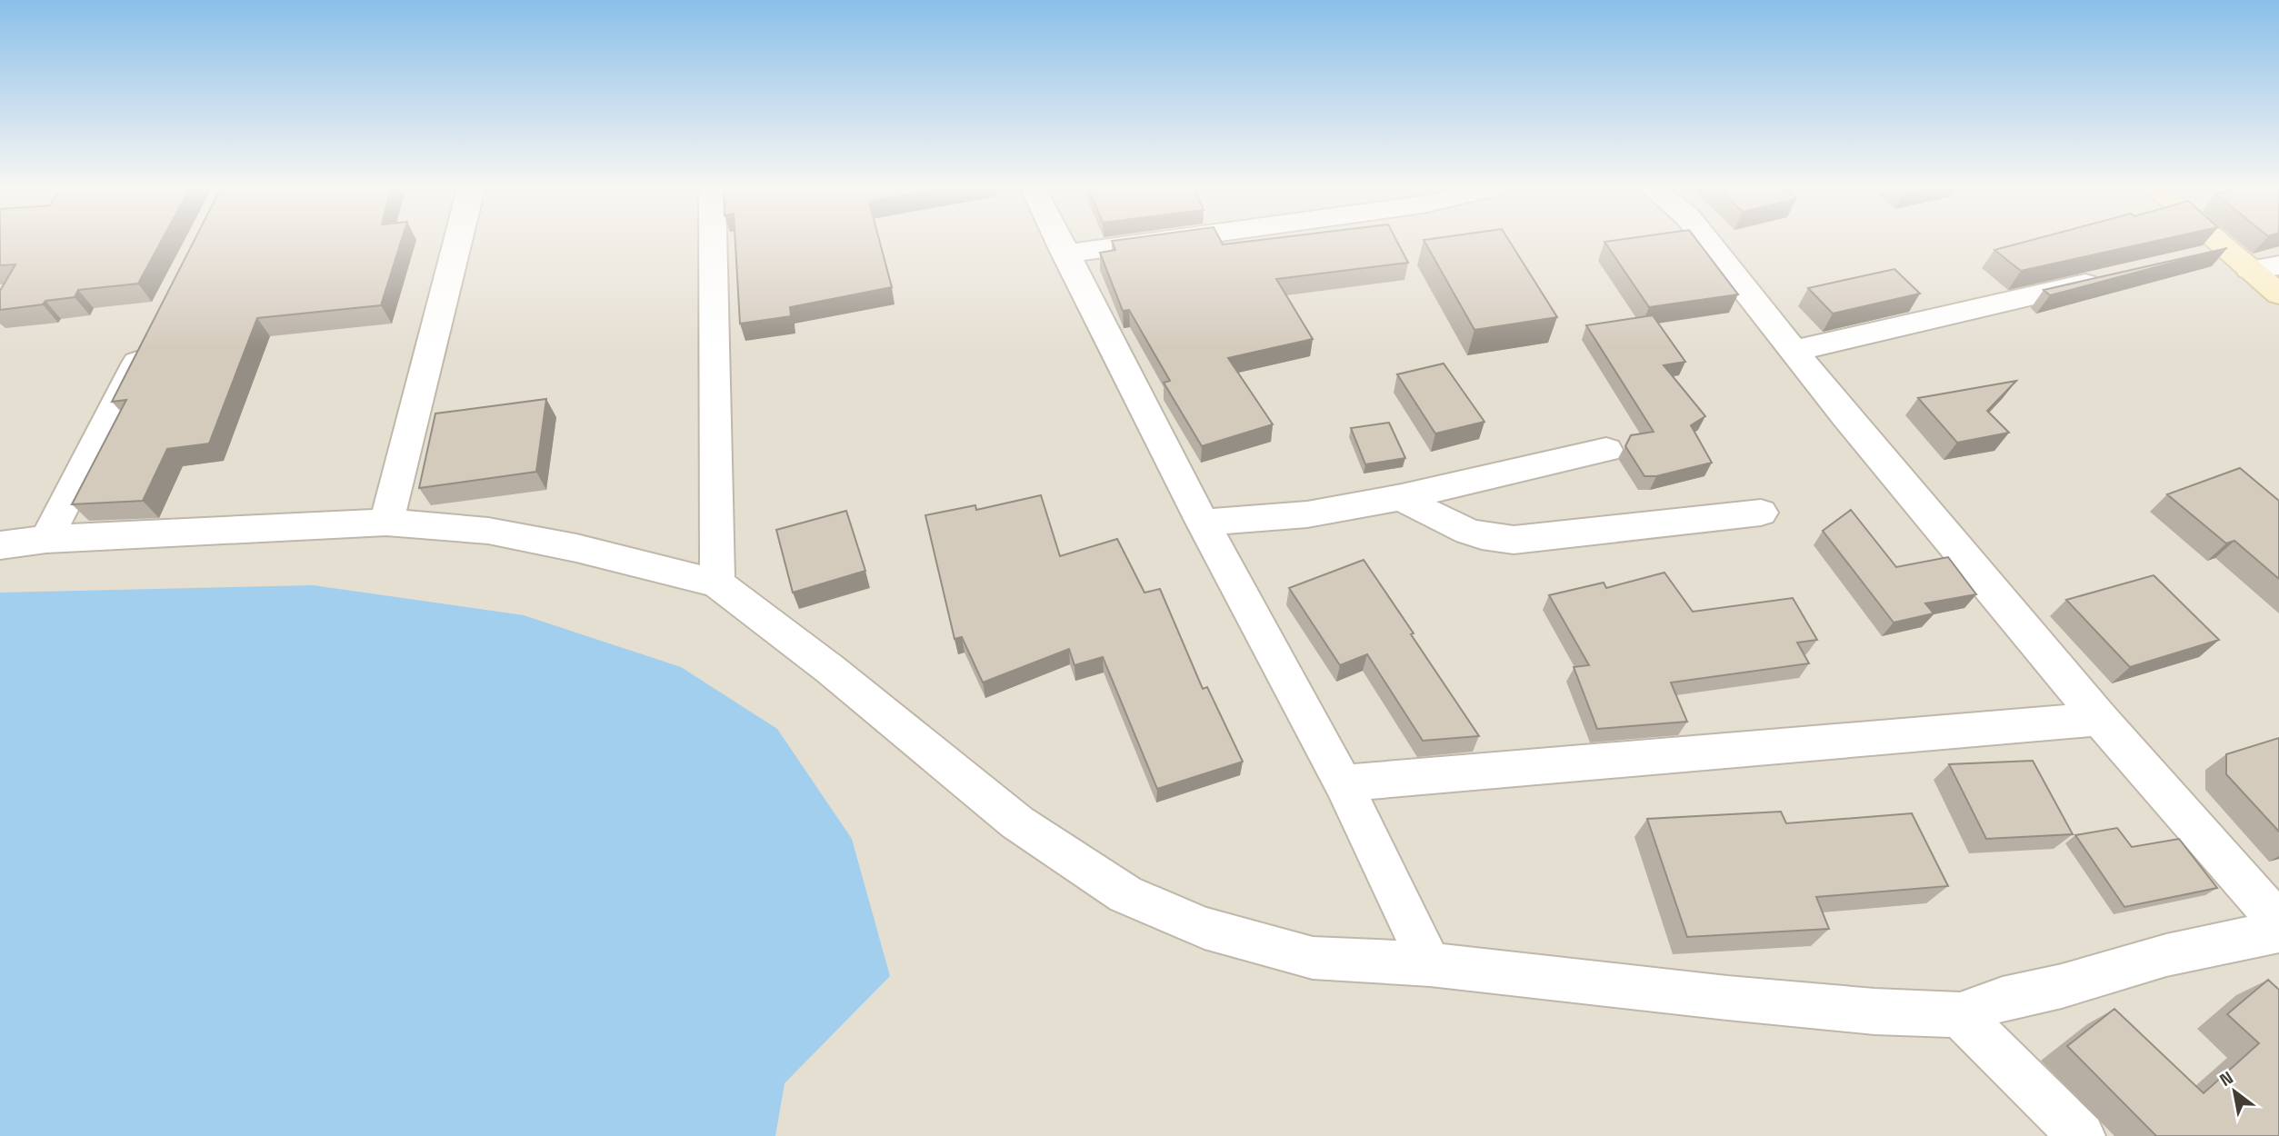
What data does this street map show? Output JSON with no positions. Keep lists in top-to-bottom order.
{
  "north": "top left"
}
